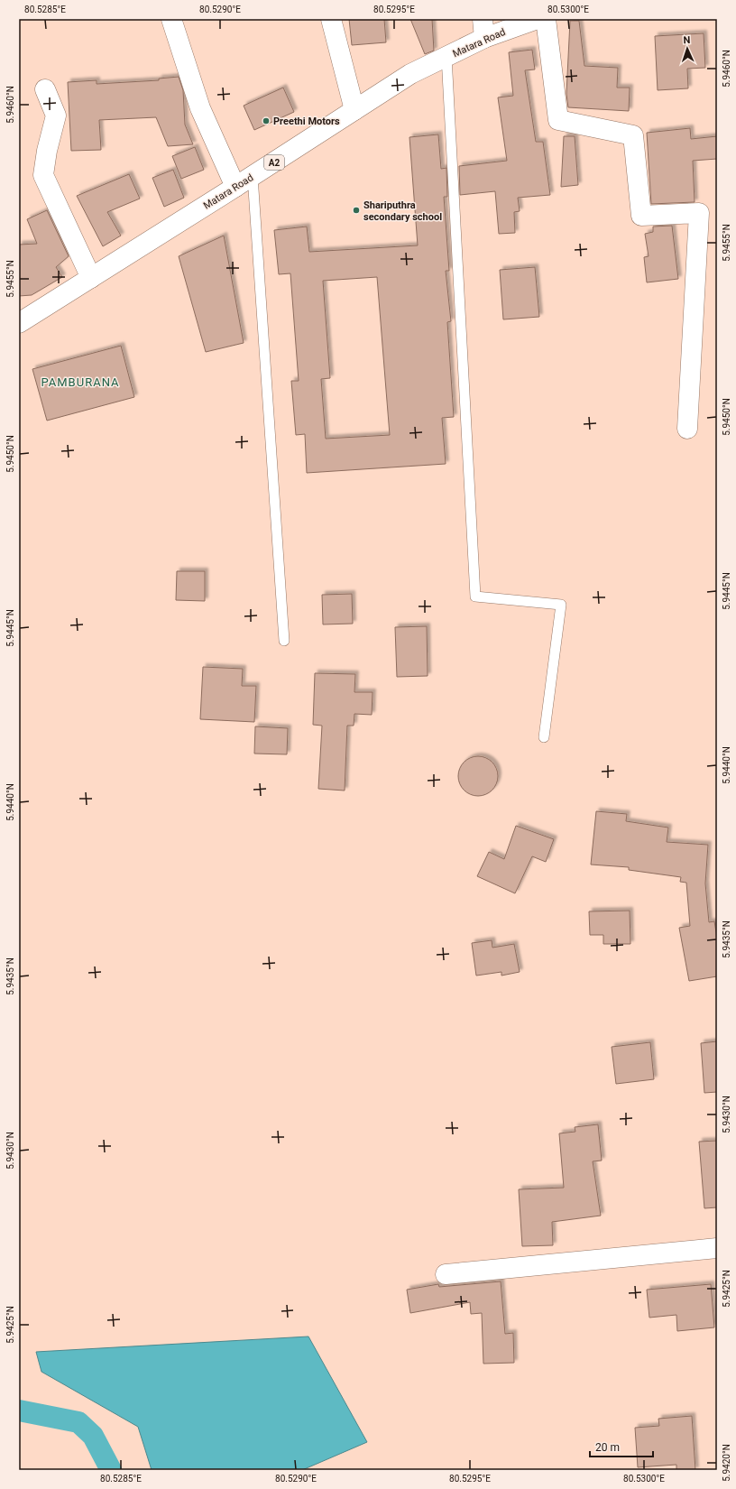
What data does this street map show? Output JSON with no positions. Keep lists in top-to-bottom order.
{
  "streets": {
    "main road": ["Matara Road", "A2"]
  },
  "districts": ["PAMBURANA"],
  "places": ["Preethi Motors", "Shariputhra secondary school"],
  "scale_bar": "20 m",
  "north": "top",
  "coordinates": [
    "80.5285°E",
    "80.5290°E",
    "80.5295°E",
    "80.5300°E",
    "5.9460°N",
    "5.9455°N",
    "5.9450°N",
    "5.9445°N",
    "5.9440°N",
    "5.9435°N",
    "5.9430°N",
    "5.9425°N",
    "5.9420°N"
  ]
}
